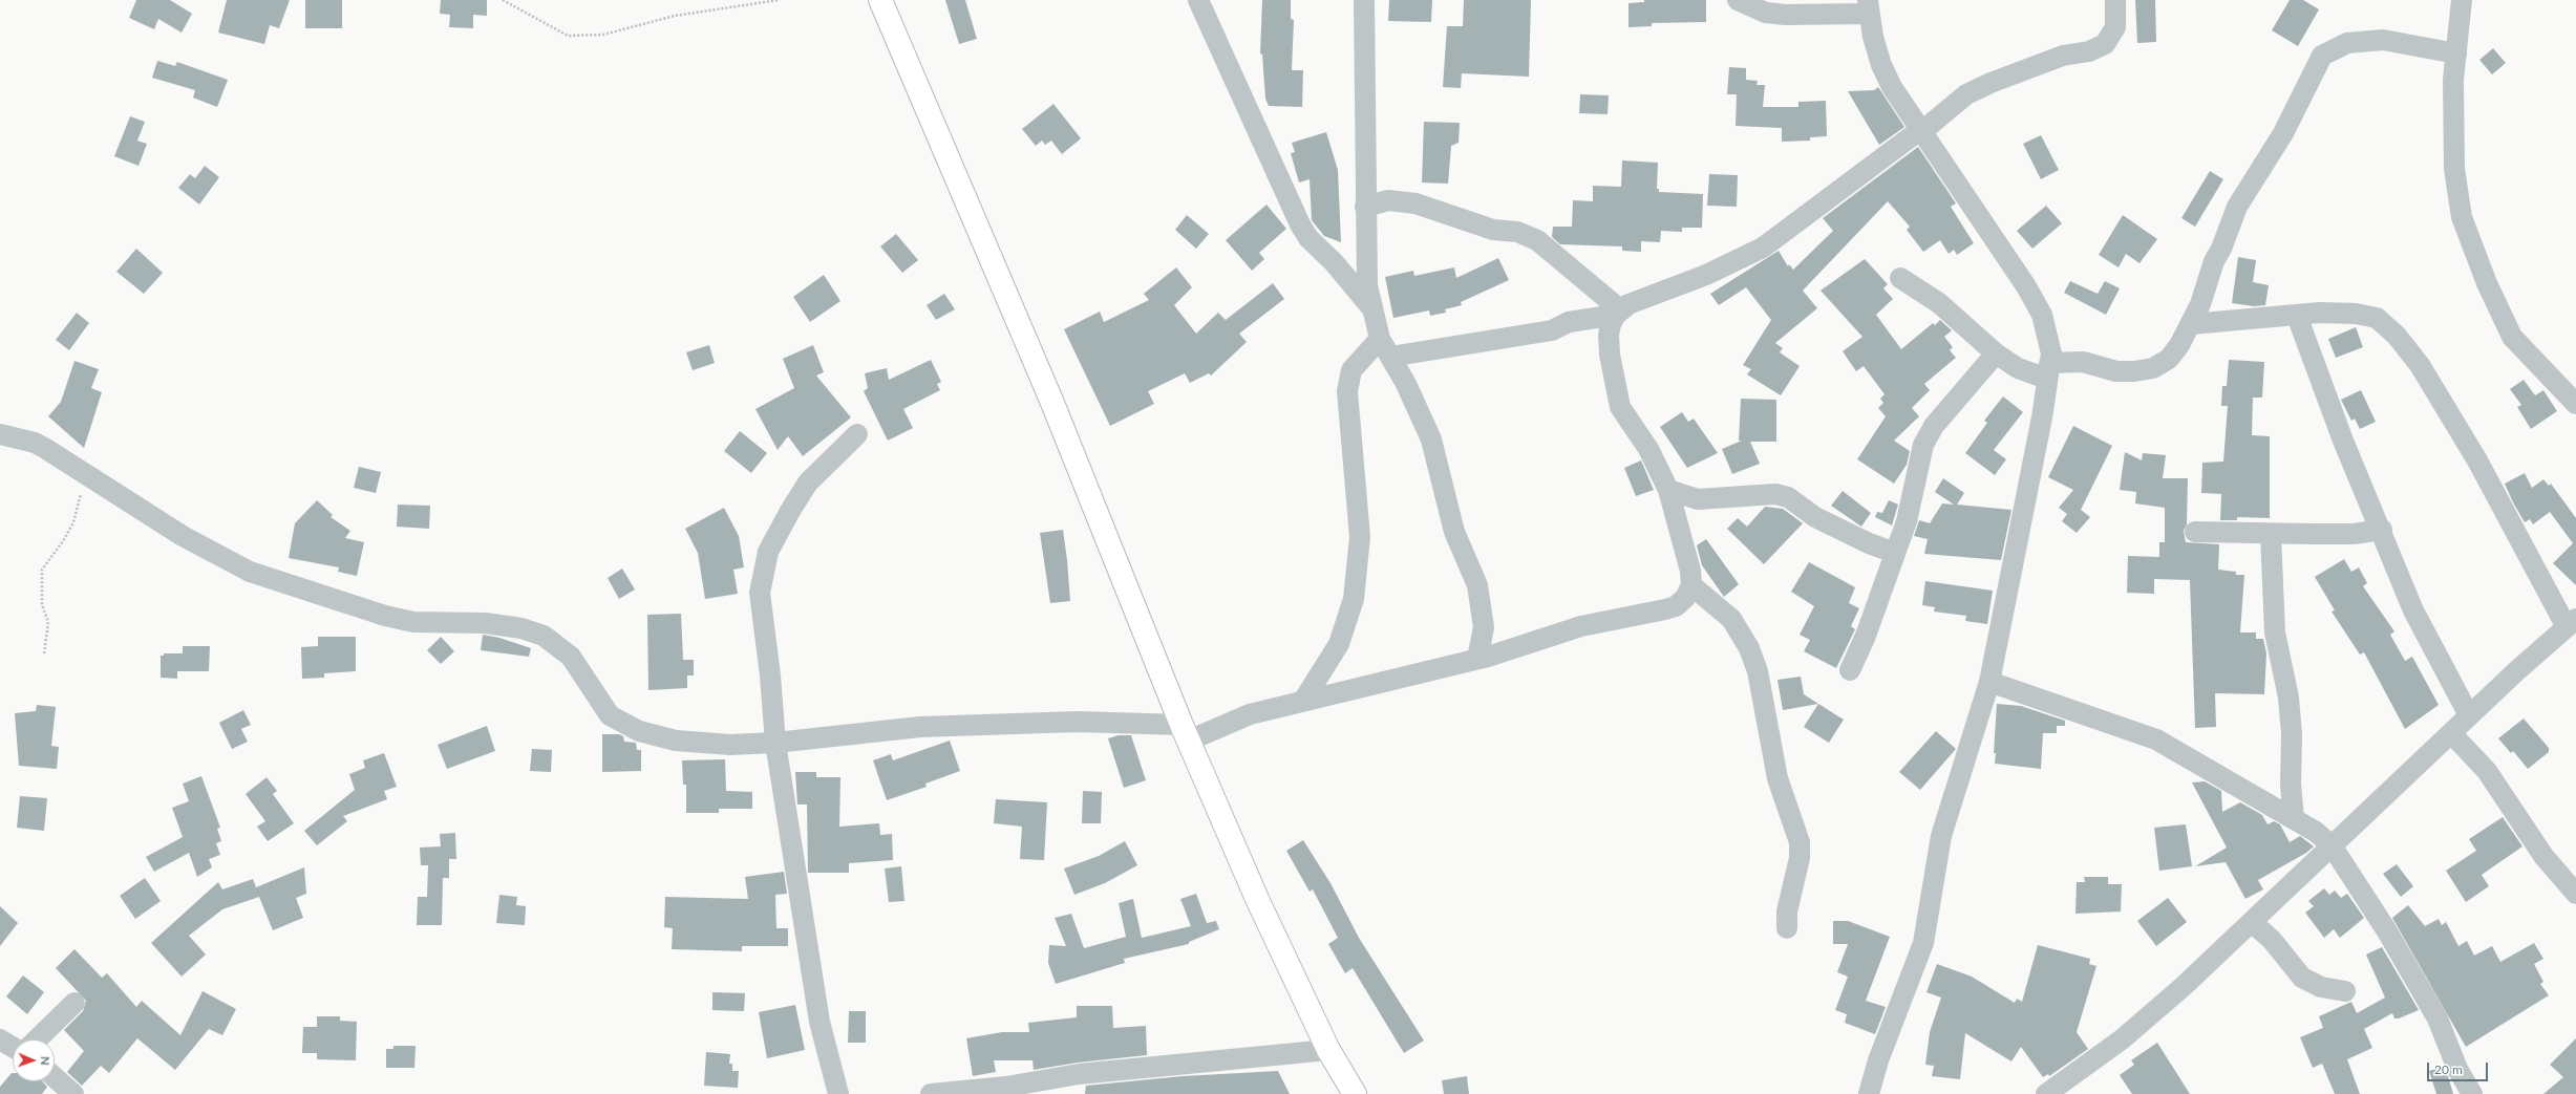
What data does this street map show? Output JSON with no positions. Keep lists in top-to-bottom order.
{
  "scale_bar": "20 m",
  "north": "right"
}
